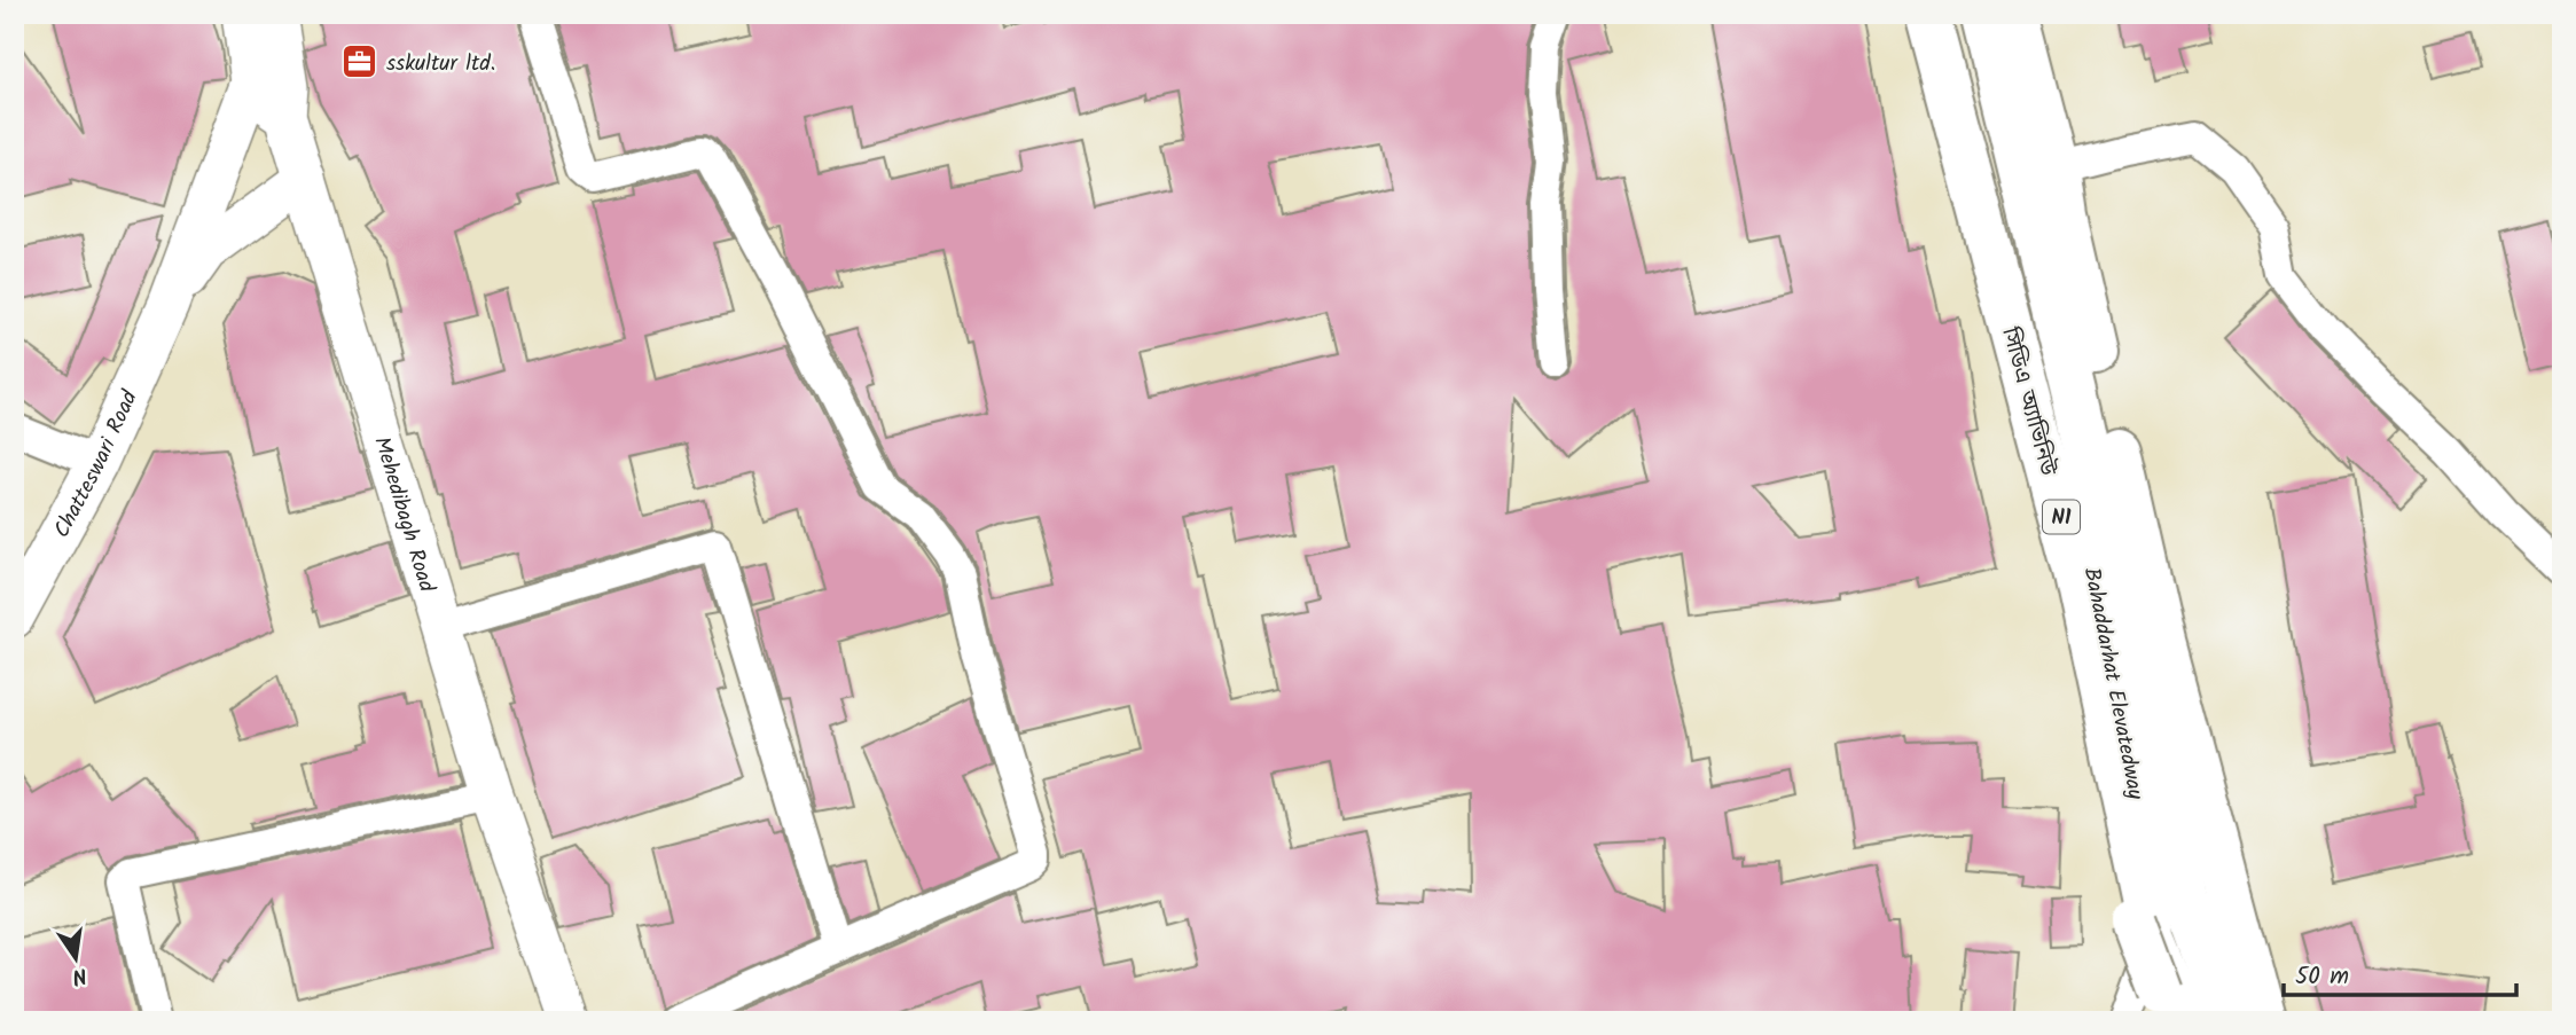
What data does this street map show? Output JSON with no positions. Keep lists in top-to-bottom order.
{
  "streets": {
    "highway": ["সিডিএ অ্যাভিনিউ", "N1", "Bahaddarhat Elevatedway"],
    "main road": ["Chatteswari Road", "Mehedibagh Road"]
  },
  "crossings": [
    ["Chatteswari Road", "Mehedibagh Road"]
  ],
  "places": {
    "office": ["sskultur ltd."]
  },
  "scale_bar": "50 m",
  "north": "bottom"
}
